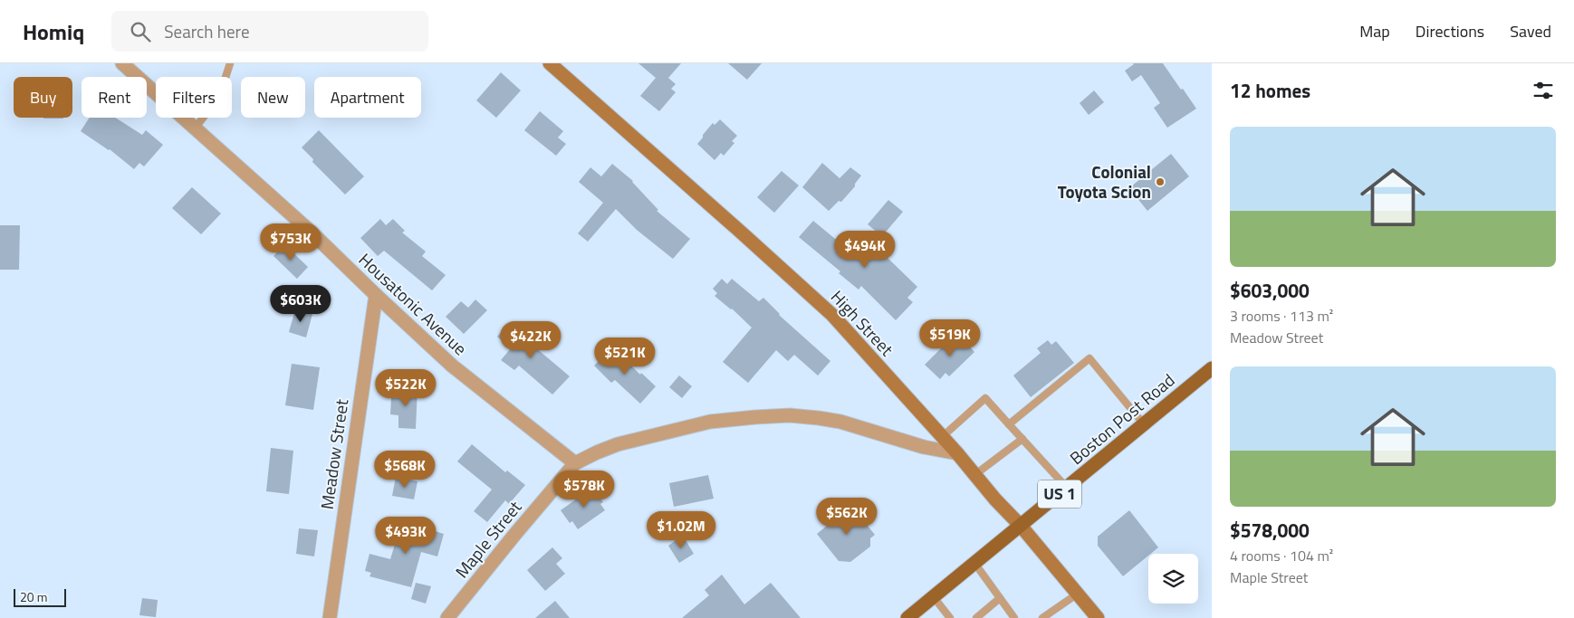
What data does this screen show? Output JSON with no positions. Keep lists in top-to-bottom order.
{
  "streets": {
    "main road": ["High Street", "Boston Post Road", "US 1"],
    "street": ["Housatonic Avenue", "Meadow Street", "Maple Street"]
  },
  "crossings": [
    ["Housatonic Avenue", "Meadow Street"],
    ["Housatonic Avenue", "Maple Street"],
    ["High Street", "Boston Post Road"]
  ],
  "places": ["Colonial Toyota Scion"],
  "scale_bar": "20 m",
  "page": {
    "header": "Homiq",
    "search": "Search here",
    "nav": ["Map", "Directions", "Saved"],
    "heading": "12 homes",
    "chip": [
      "Buy",
      "Rent",
      "Filters",
      "New",
      "Apartment"
    ],
    "list": [
      {
        "name": "$603,000",
        "note": "3 rooms · 113 m² · Meadow Street"
      },
      {
        "name": "$578,000",
        "note": "4 rooms · 104 m² · Maple Street"
      }
    ],
    "price": [
      "$753K",
      "$494K",
      "$603K",
      "$519K",
      "$422K",
      "$521K",
      "$522K",
      "$568K",
      "$578K",
      "$562K",
      "$1.02M",
      "$493K"
    ],
    "scale": "20 m"
  }
}
